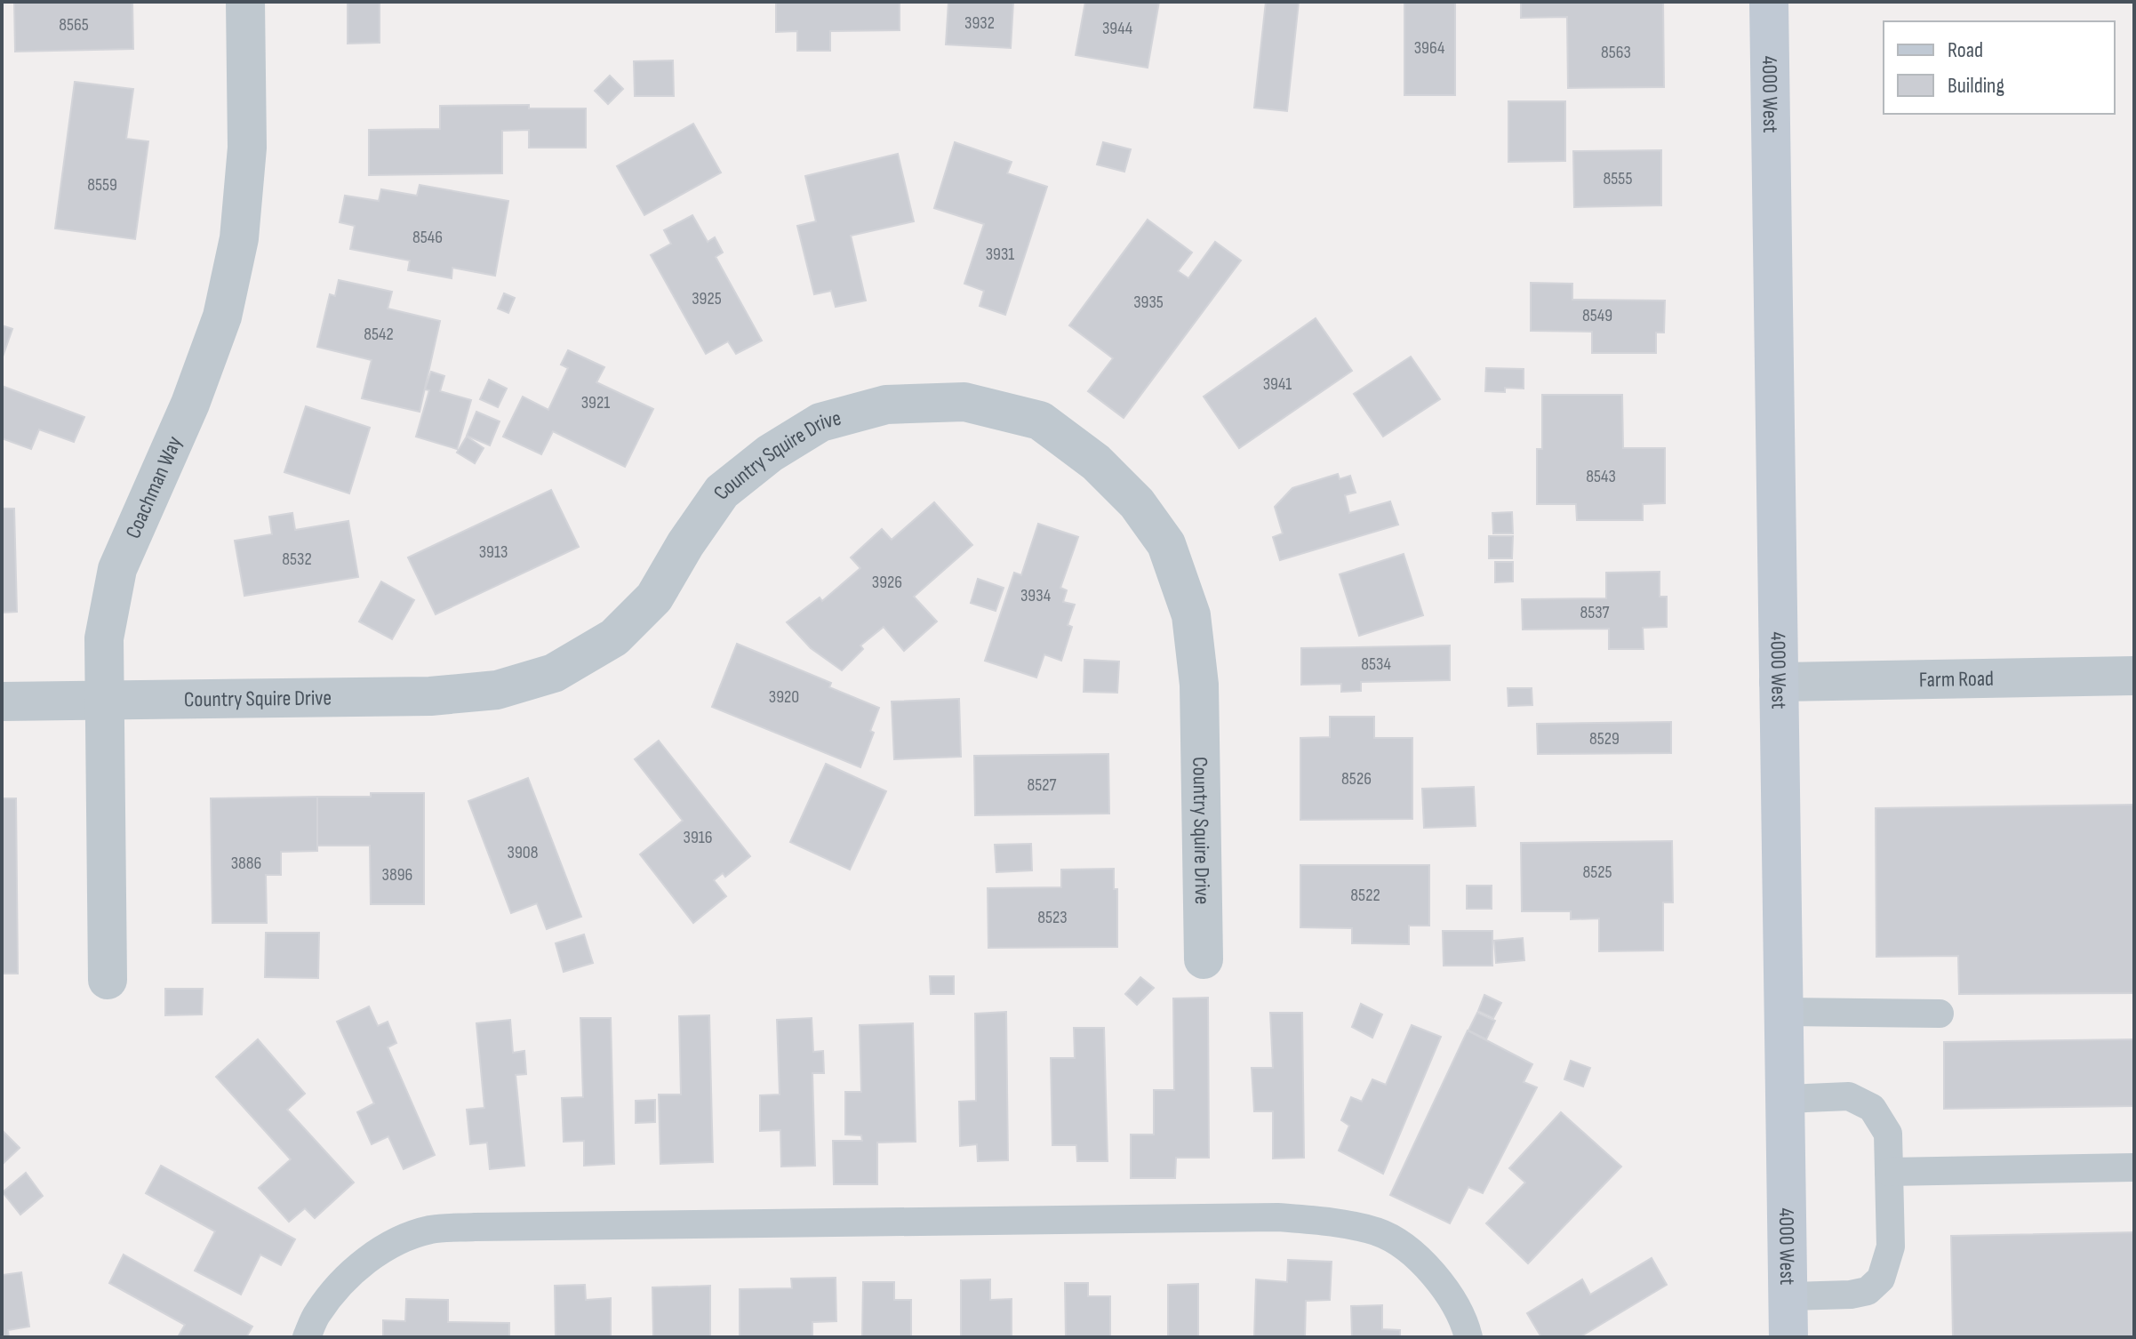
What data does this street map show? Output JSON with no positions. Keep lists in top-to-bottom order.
{
  "streets": {
    "main road": ["4000 West"],
    "street": ["Country Squire Drive", "Coachman Way", "Farm Road"]
  },
  "crossings": [
    ["4000 West", "Farm Road"],
    ["Country Squire Drive", "Coachman Way"]
  ],
  "house_numbers": [
    "3932",
    "8565",
    "3944",
    "3964",
    "8563",
    "8555",
    "8559",
    "8546",
    "3931",
    "3925",
    "3935",
    "8549",
    "8542",
    "3941",
    "3921",
    "8543",
    "3913",
    "8532",
    "3926",
    "3934",
    "8537",
    "8534",
    "3920",
    "8529",
    "8526",
    "8527",
    "3916",
    "3908",
    "3886",
    "8525",
    "3896",
    "8522",
    "8523"
  ],
  "legend": ["Road", "Building"]
}
